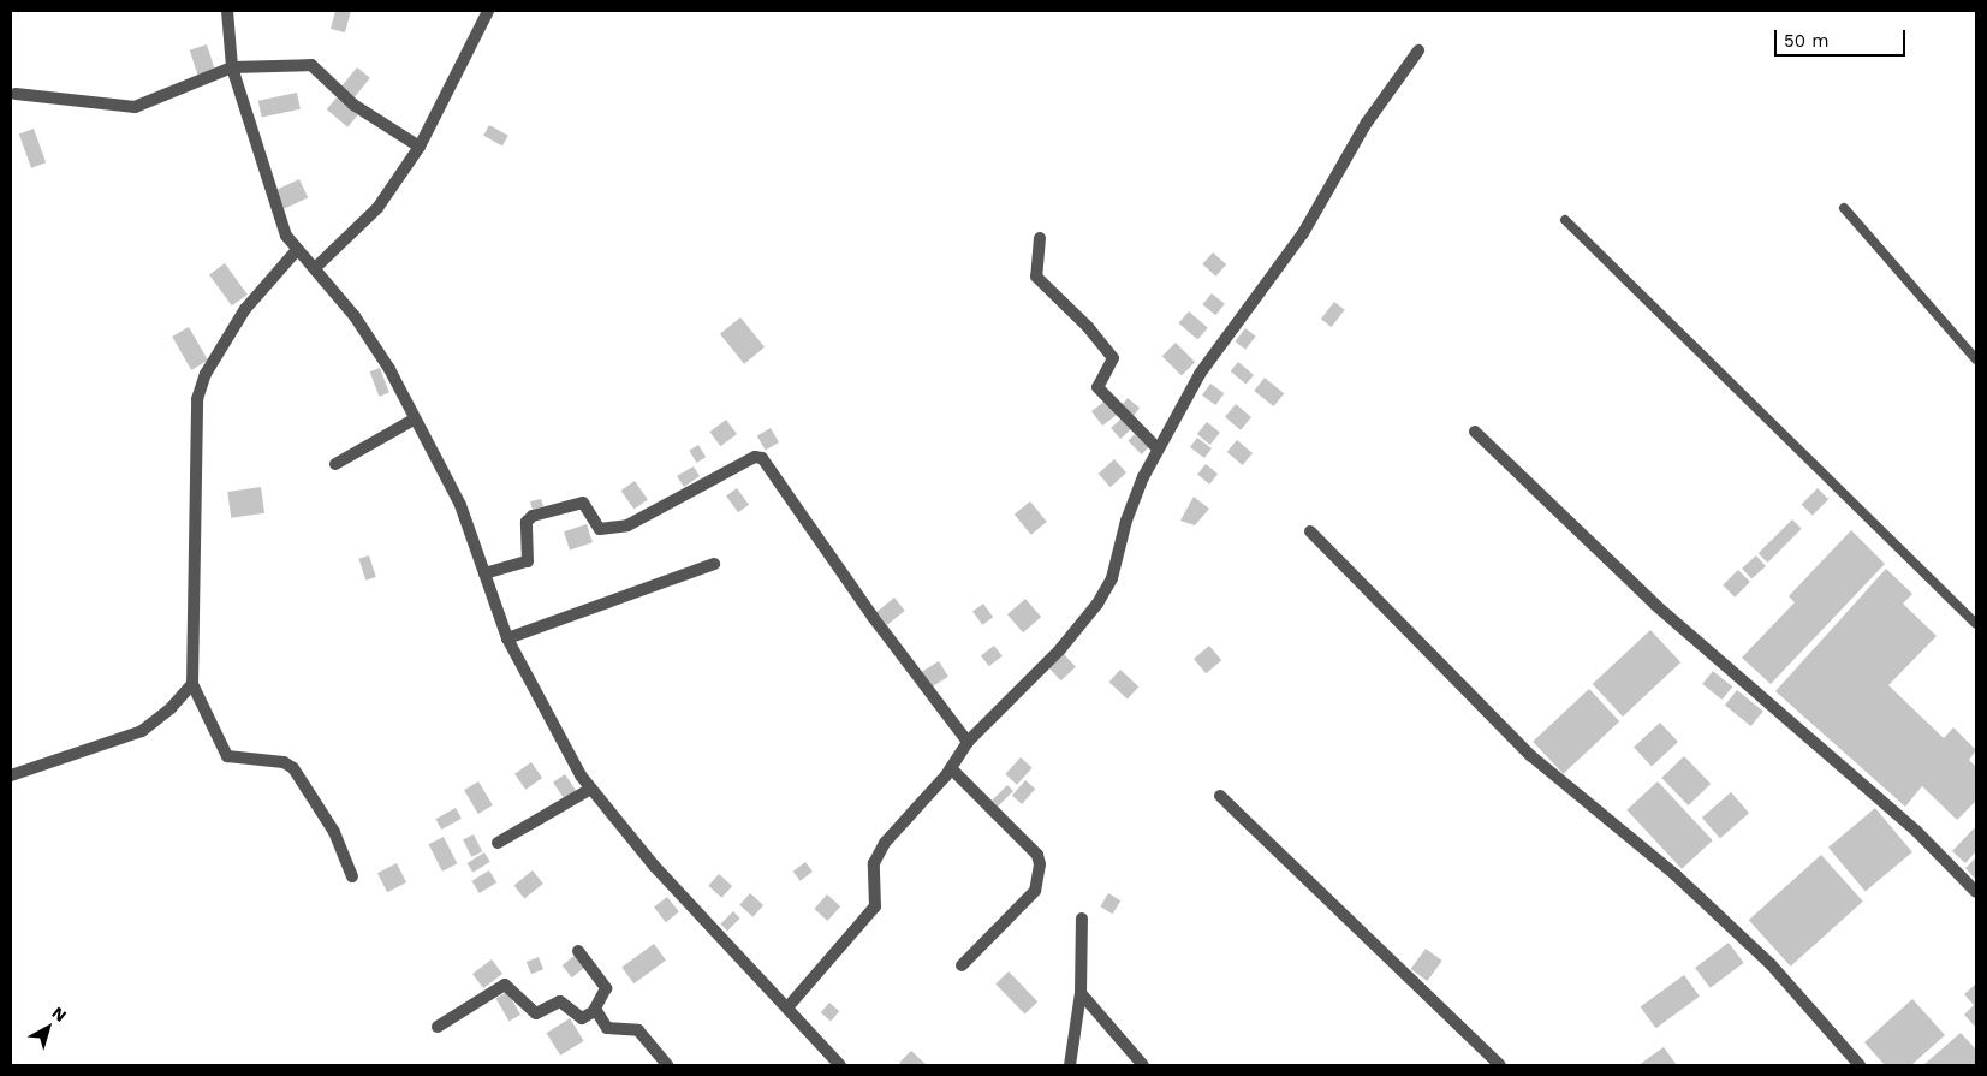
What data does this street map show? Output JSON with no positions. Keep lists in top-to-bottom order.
{
  "scale_bar": "50 m",
  "north": "top right"
}
